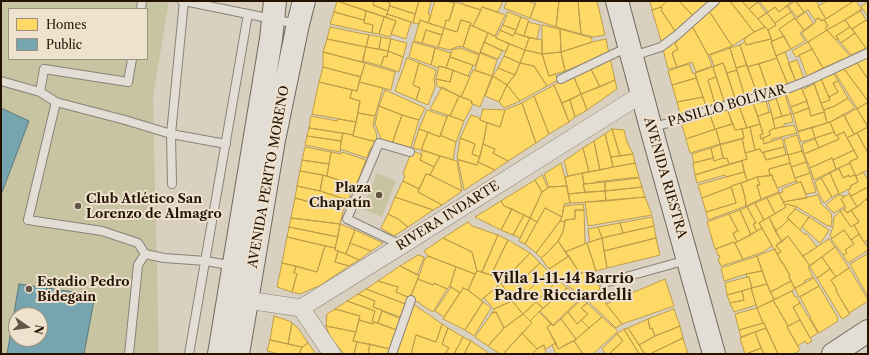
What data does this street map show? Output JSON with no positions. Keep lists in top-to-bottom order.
{
  "streets": {
    "main road": ["AVENIDA PERITO MORENO", "AVENIDA RIESTRA"],
    "street": ["RIVERA INDARTE"],
    "lane": ["PASILLO BOLÍVAR"]
  },
  "crossings": [
    ["PASILLO BOLÍVAR", "AVENIDA RIESTRA"],
    ["AVENIDA RIESTRA", "RIVERA INDARTE"]
  ],
  "districts": ["Villa 1-11-14 Barrio Padre Ricciardelli"],
  "places": ["Plaza Chapatín", "Club Atlético San Lorenzo de Almagro", "Estadio Pedro Bidegain"],
  "legend": ["Homes", "Public"],
  "north": "right"
}
